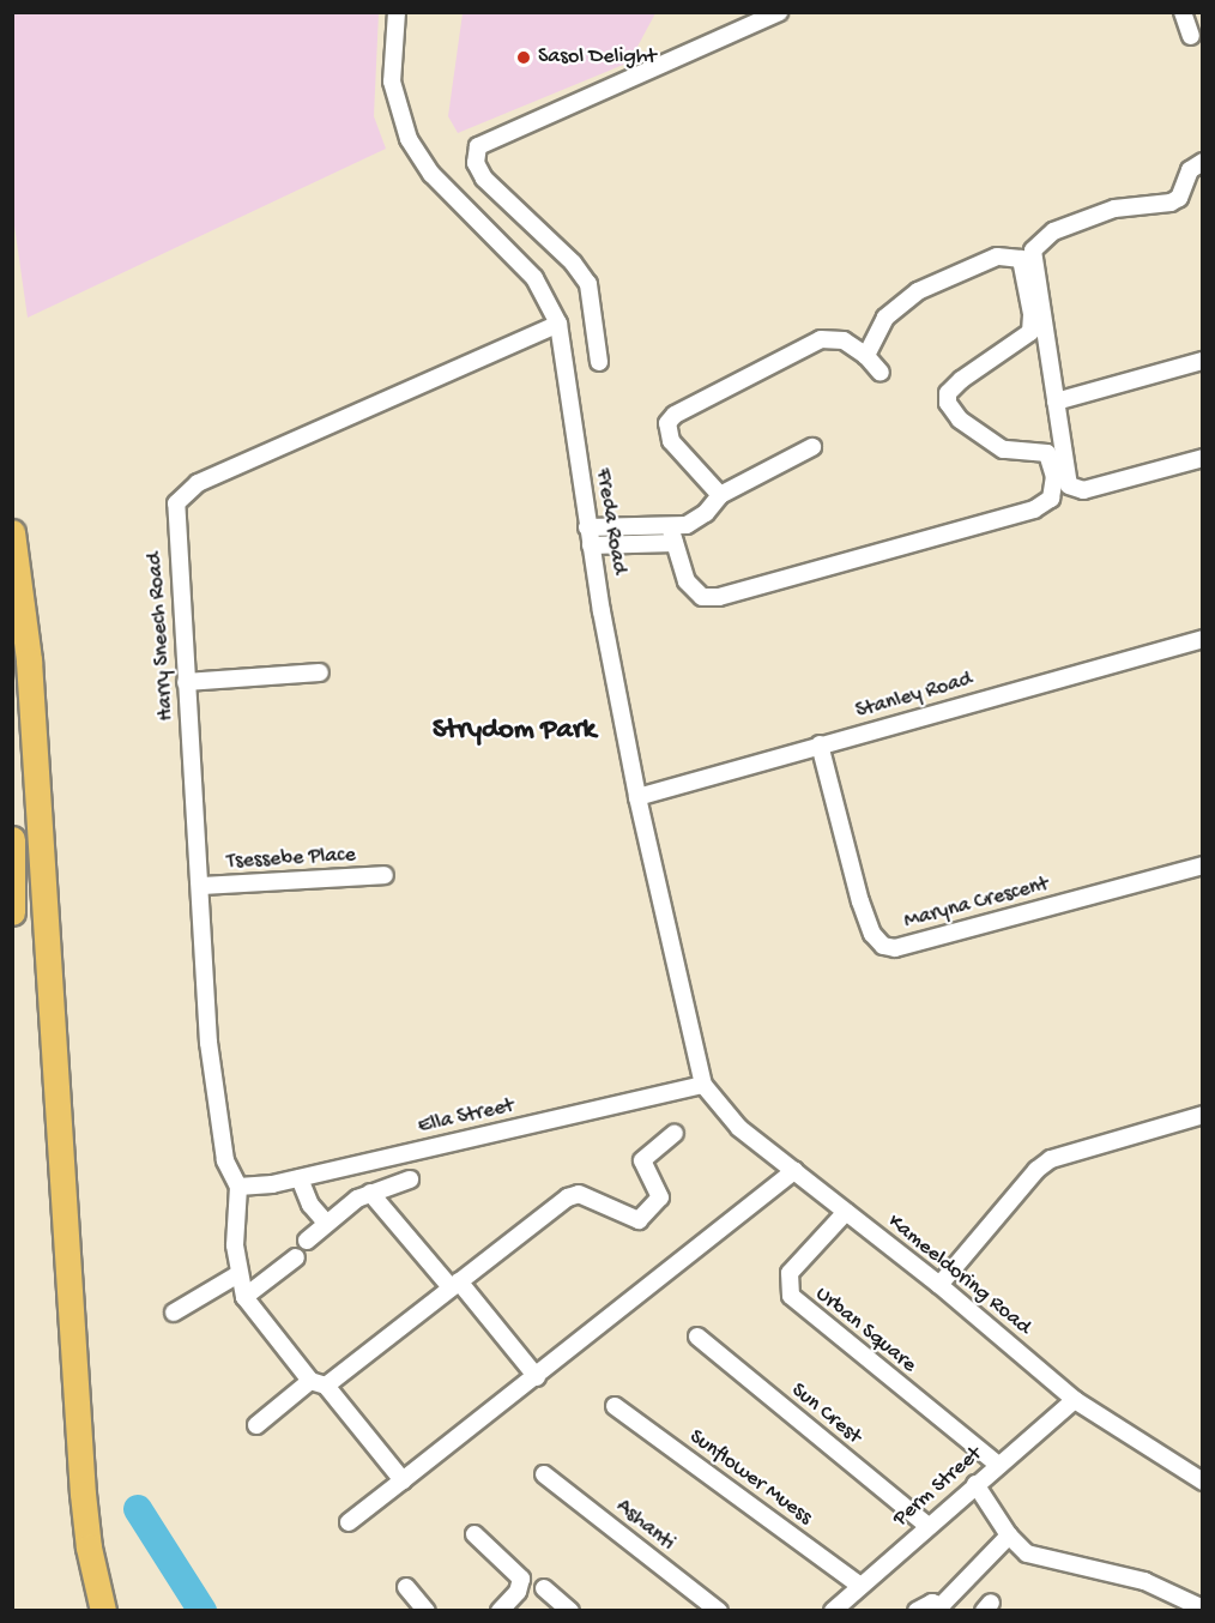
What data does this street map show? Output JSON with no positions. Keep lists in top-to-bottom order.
{
  "streets": {
    "street": [
      "Freda Road",
      "Harry Sneech Road",
      "Stanley Road",
      "Tsessebe Place",
      "Maryna Crescent",
      "Ella Street",
      "Kameeldoring Road",
      "Urban Square",
      "Sun Crest",
      "Sunflower Muess",
      "Perm Street",
      "Ashanti"
    ]
  },
  "crossings": [
    ["Freda Road", "Harry Sneech Road"],
    ["Freda Road", "Stanley Road"],
    ["Freda Road", "Ella Street"],
    ["Freda Road", "Kameeldoring Road"],
    ["Harry Sneech Road", "Tsessebe Place"],
    ["Harry Sneech Road", "Ella Street"],
    ["Stanley Road", "Maryna Crescent"],
    ["Ella Street", "Kameeldoring Road"],
    ["Kameeldoring Road", "Urban Square"],
    ["Kameeldoring Road", "Perm Street"],
    ["Urban Square", "Perm Street"],
    ["Sun Crest", "Perm Street"],
    ["Sunflower Muess", "Perm Street"]
  ],
  "districts": ["Strydom Park"],
  "places": ["Sasol Delight"]
}
